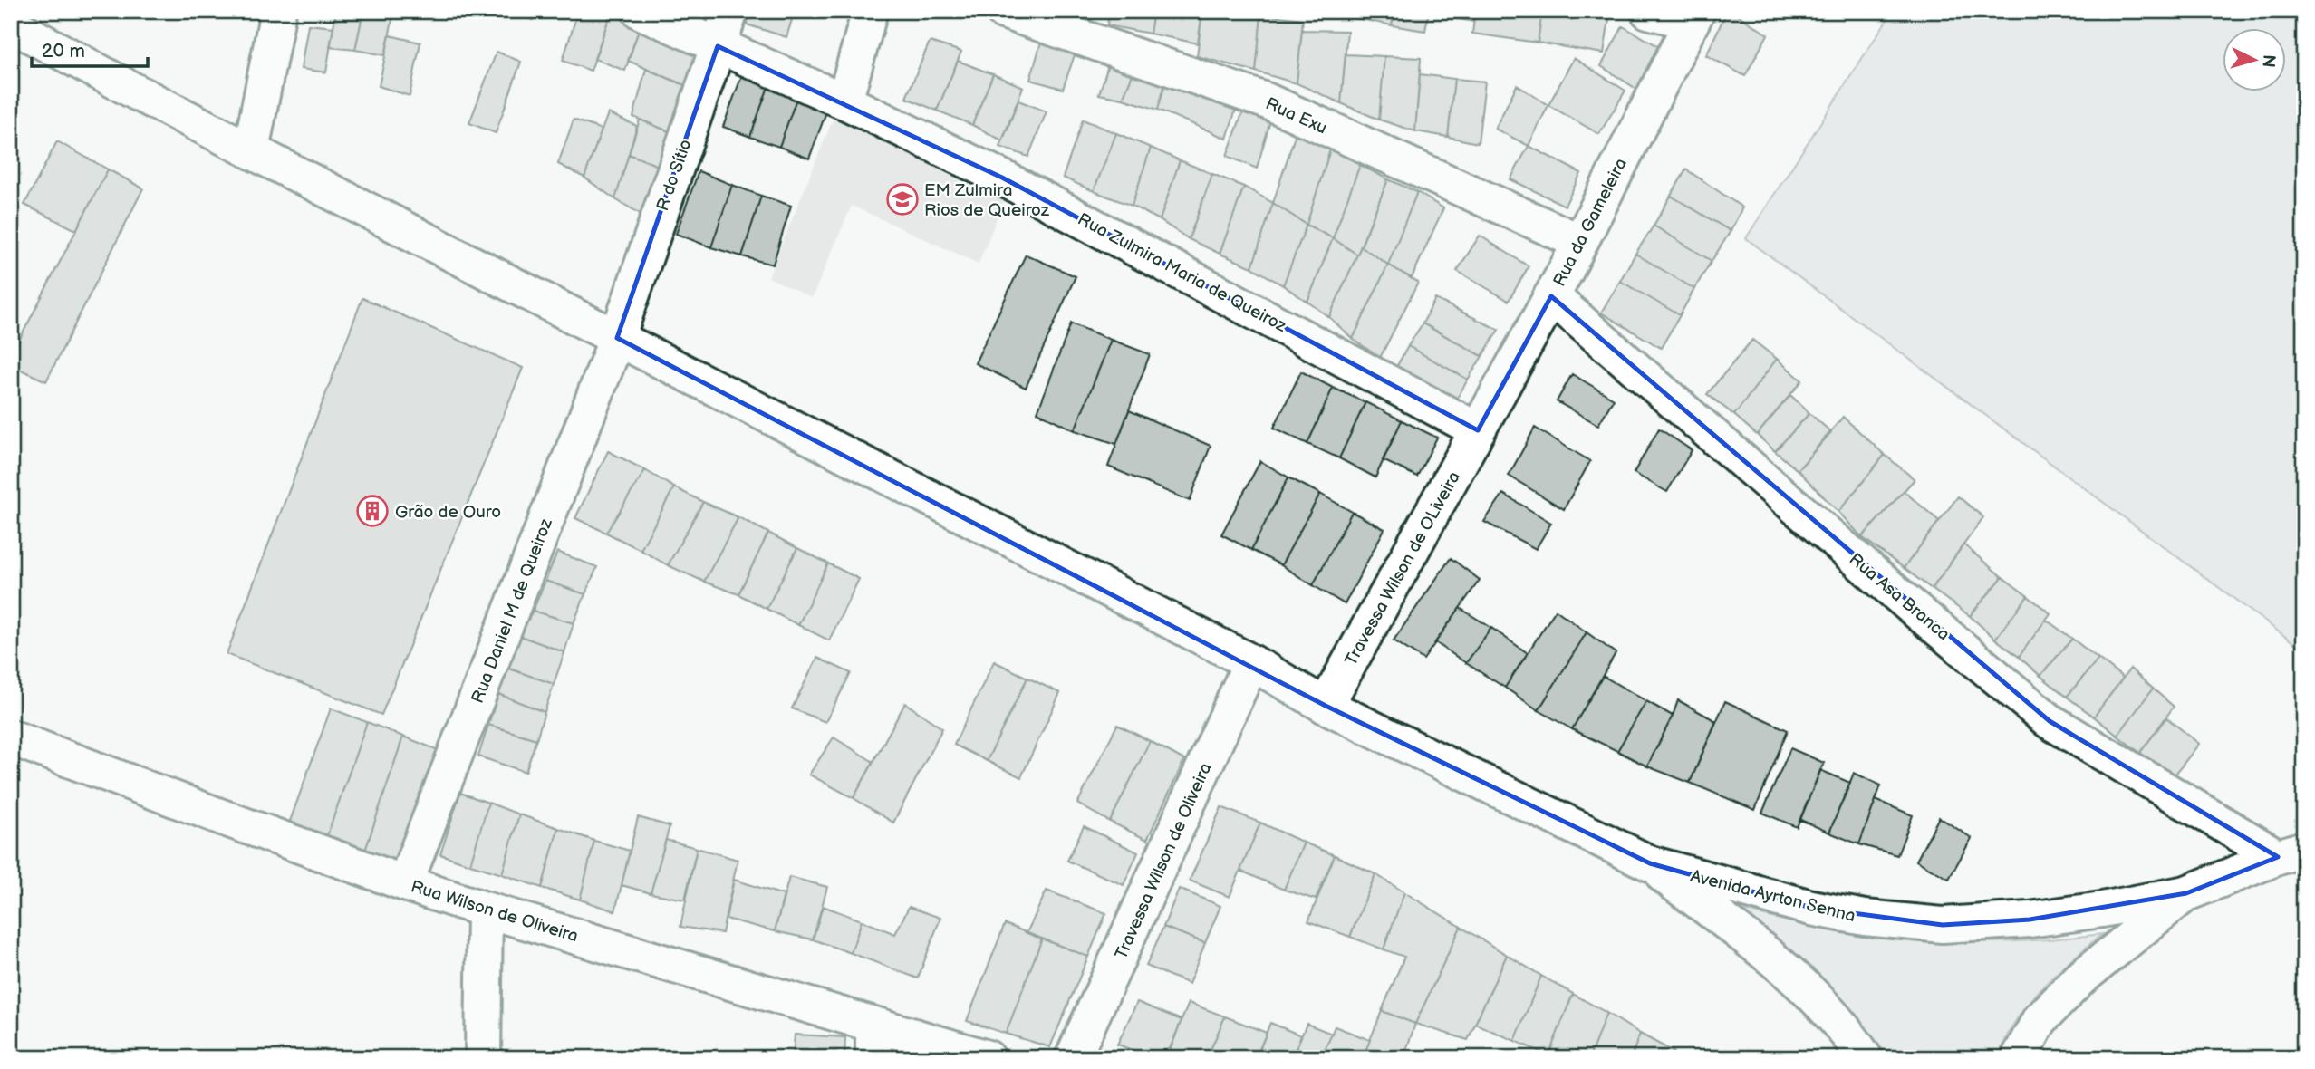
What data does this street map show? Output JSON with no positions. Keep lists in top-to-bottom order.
{
  "streets": {
    "street": [
      "Rua Exu",
      "R do Sítio",
      "Rua da Gameleira",
      "Rua Zulmira Maria de Queiroz",
      "Travessa Wilson de OLiveira",
      "Rua Asa Branca",
      "Rua Daniel M de Queiroz",
      "Travessa Wilson de Oliveira",
      "Avenida Ayrton Senna",
      "Rua Wilson de Oliveira"
    ]
  },
  "crossings": [
    ["Rua Exu", "Rua da Gameleira"],
    ["R do Sítio", "Rua Zulmira Maria de Queiroz"],
    ["R do Sítio", "Rua Daniel M de Queiroz"],
    ["Rua da Gameleira", "Rua Zulmira Maria de Queiroz"],
    ["Rua da Gameleira", "Travessa Wilson de OLiveira"],
    ["Rua da Gameleira", "Rua Asa Branca"],
    ["Rua Zulmira Maria de Queiroz", "Travessa Wilson de OLiveira"],
    ["Rua Daniel M de Queiroz", "Rua Wilson de Oliveira"]
  ],
  "places": {
    "school or university": ["EM Zulmira Rios de Queiroz"],
    "building": ["Grão de Ouro"]
  },
  "scale_bar": "20 m",
  "north": "right"
}
